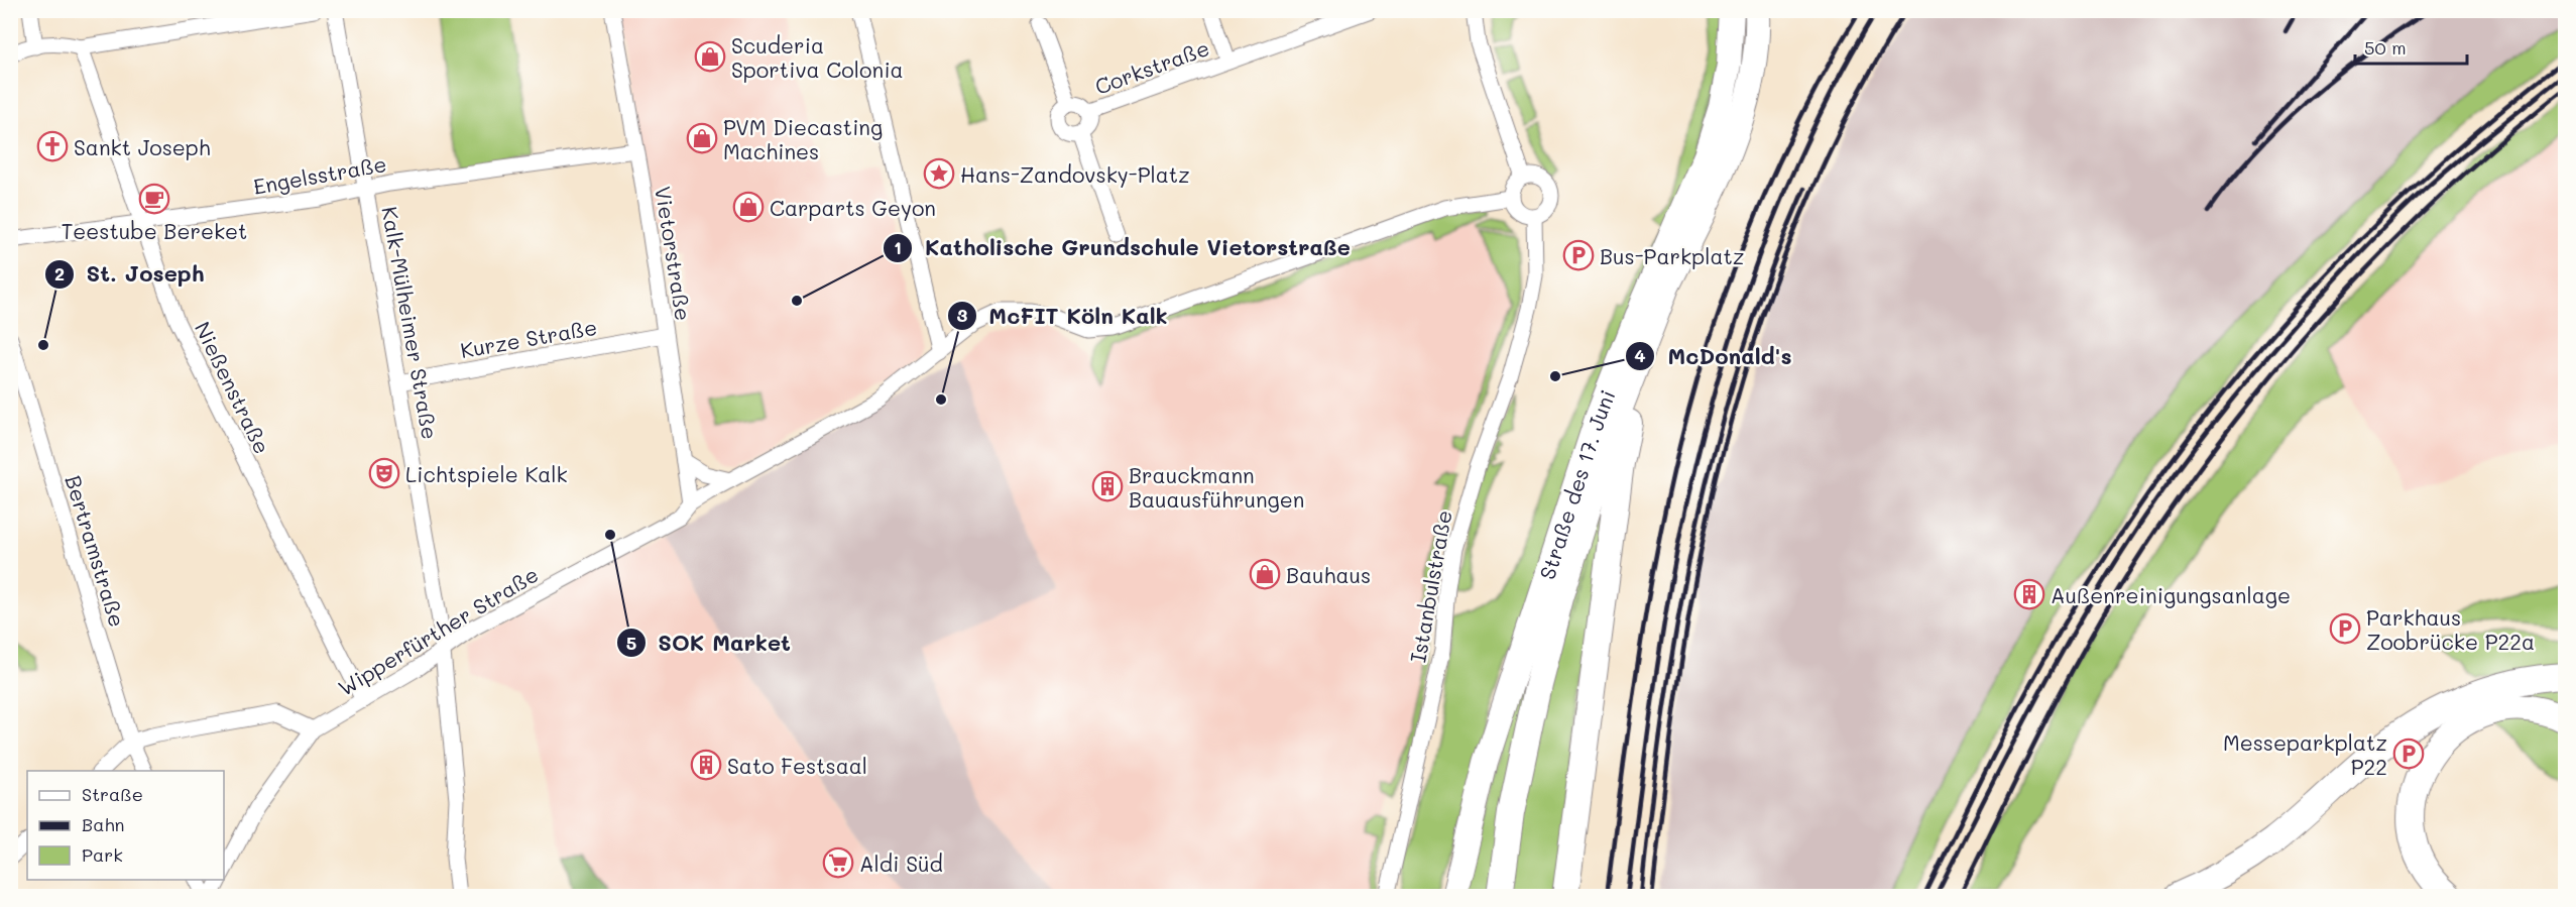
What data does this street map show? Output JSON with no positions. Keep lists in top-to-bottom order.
{
  "streets": {
    "main road": ["Straße des 17. Juni"],
    "street": [
      "Corkstraße",
      "Engelsstraße",
      "Vietorstraße",
      "Kalk-Mülheimer Straße",
      "Kurze Straße",
      "Nießenstraße",
      "Bertramstraße",
      "Istanbulstraße",
      "Wipperfürther Straße"
    ]
  },
  "crossings": [
    ["Engelsstraße", "Vietorstraße"],
    ["Engelsstraße", "Kalk-Mülheimer Straße"],
    ["Engelsstraße", "Nießenstraße"],
    ["Vietorstraße", "Kurze Straße"],
    ["Vietorstraße", "Wipperfürther Straße"],
    ["Kalk-Mülheimer Straße", "Kurze Straße"],
    ["Kalk-Mülheimer Straße", "Wipperfürther Straße"],
    ["Nießenstraße", "Wipperfürther Straße"],
    ["Istanbulstraße", "Wipperfürther Straße"]
  ],
  "places": {
    "shop": [
      "Scuderia Sportiva Colonia",
      "PVM Diecasting Machines",
      "Carparts Geyon",
      "Bauhaus"
    ],
    "church": ["Sankt Joseph"],
    "place": ["Hans-Zandovsky-Platz"],
    "cafe": ["Teestube Bereket"],
    "parking": ["Bus-Parkplatz", "Parkhaus Zoobrücke P22a", "Messeparkplatz P22"],
    "other": [
      "Katholische Grundschule Vietorstraße",
      "St. Joseph",
      "McDonald's",
      "McFIT Köln Kalk",
      "SOK Market"
    ],
    "theatre": ["Lichtspiele Kalk"],
    "building": ["Brauckmann Bauausführungen", "Außenreinigungsanlage", "Sato Festsaal"],
    "supermarket": ["Aldi Süd"]
  },
  "legend": ["Straße", "Bahn", "Park"],
  "scale_bar": "50 m"
}
